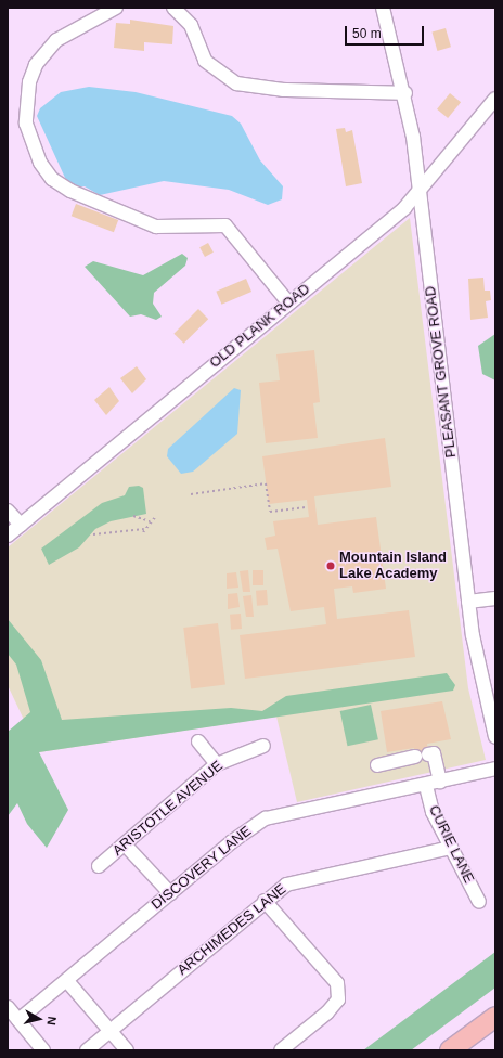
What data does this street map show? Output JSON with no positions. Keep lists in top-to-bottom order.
{
  "streets": {
    "street": [
      "OLD PLANK ROAD",
      "PLEASANT GROVE ROAD",
      "ARISTOTLE AVENUE",
      "CURIE LANE",
      "DISCOVERY LANE",
      "ARCHIMEDES LANE"
    ]
  },
  "crossings": [
    ["OLD PLANK ROAD", "PLEASANT GROVE ROAD"],
    ["CURIE LANE", "DISCOVERY LANE"],
    ["CURIE LANE", "ARCHIMEDES LANE"]
  ],
  "places": ["Mountain Island Lake Academy"],
  "scale_bar": "50 m",
  "north": "right"
}
